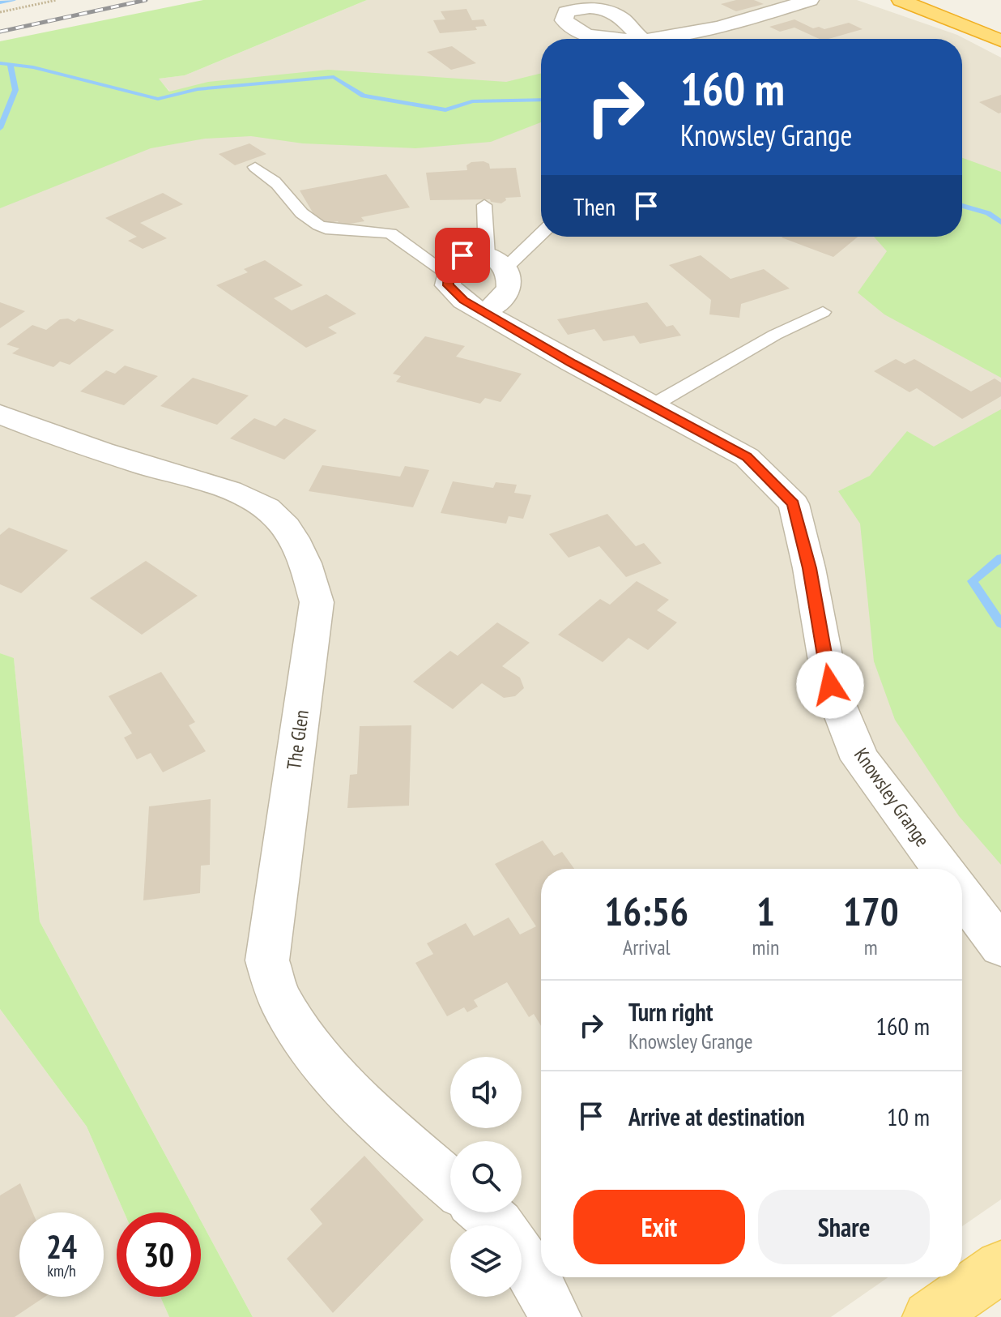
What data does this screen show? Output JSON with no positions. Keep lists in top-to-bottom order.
{
  "streets": {
    "street": ["The Glen", "Knowsley Grange"]
  },
  "page": {
    "turn": ["160 m", "Knowsley Grange"],
    "then": "Then",
    "eta": [
      "16:56",
      "Arrival",
      "1",
      "min",
      "170",
      "m"
    ],
    "list": [
      {
        "name": "Turn right",
        "note": "Knowsley Grange",
        "value": "160 m"
      },
      {
        "name": "Arrive at destination",
        "value": "10 m"
      }
    ],
    "buttons": ["Exit", "Share"],
    "speed": "24 km/h",
    "limit": "30"
  }
}
